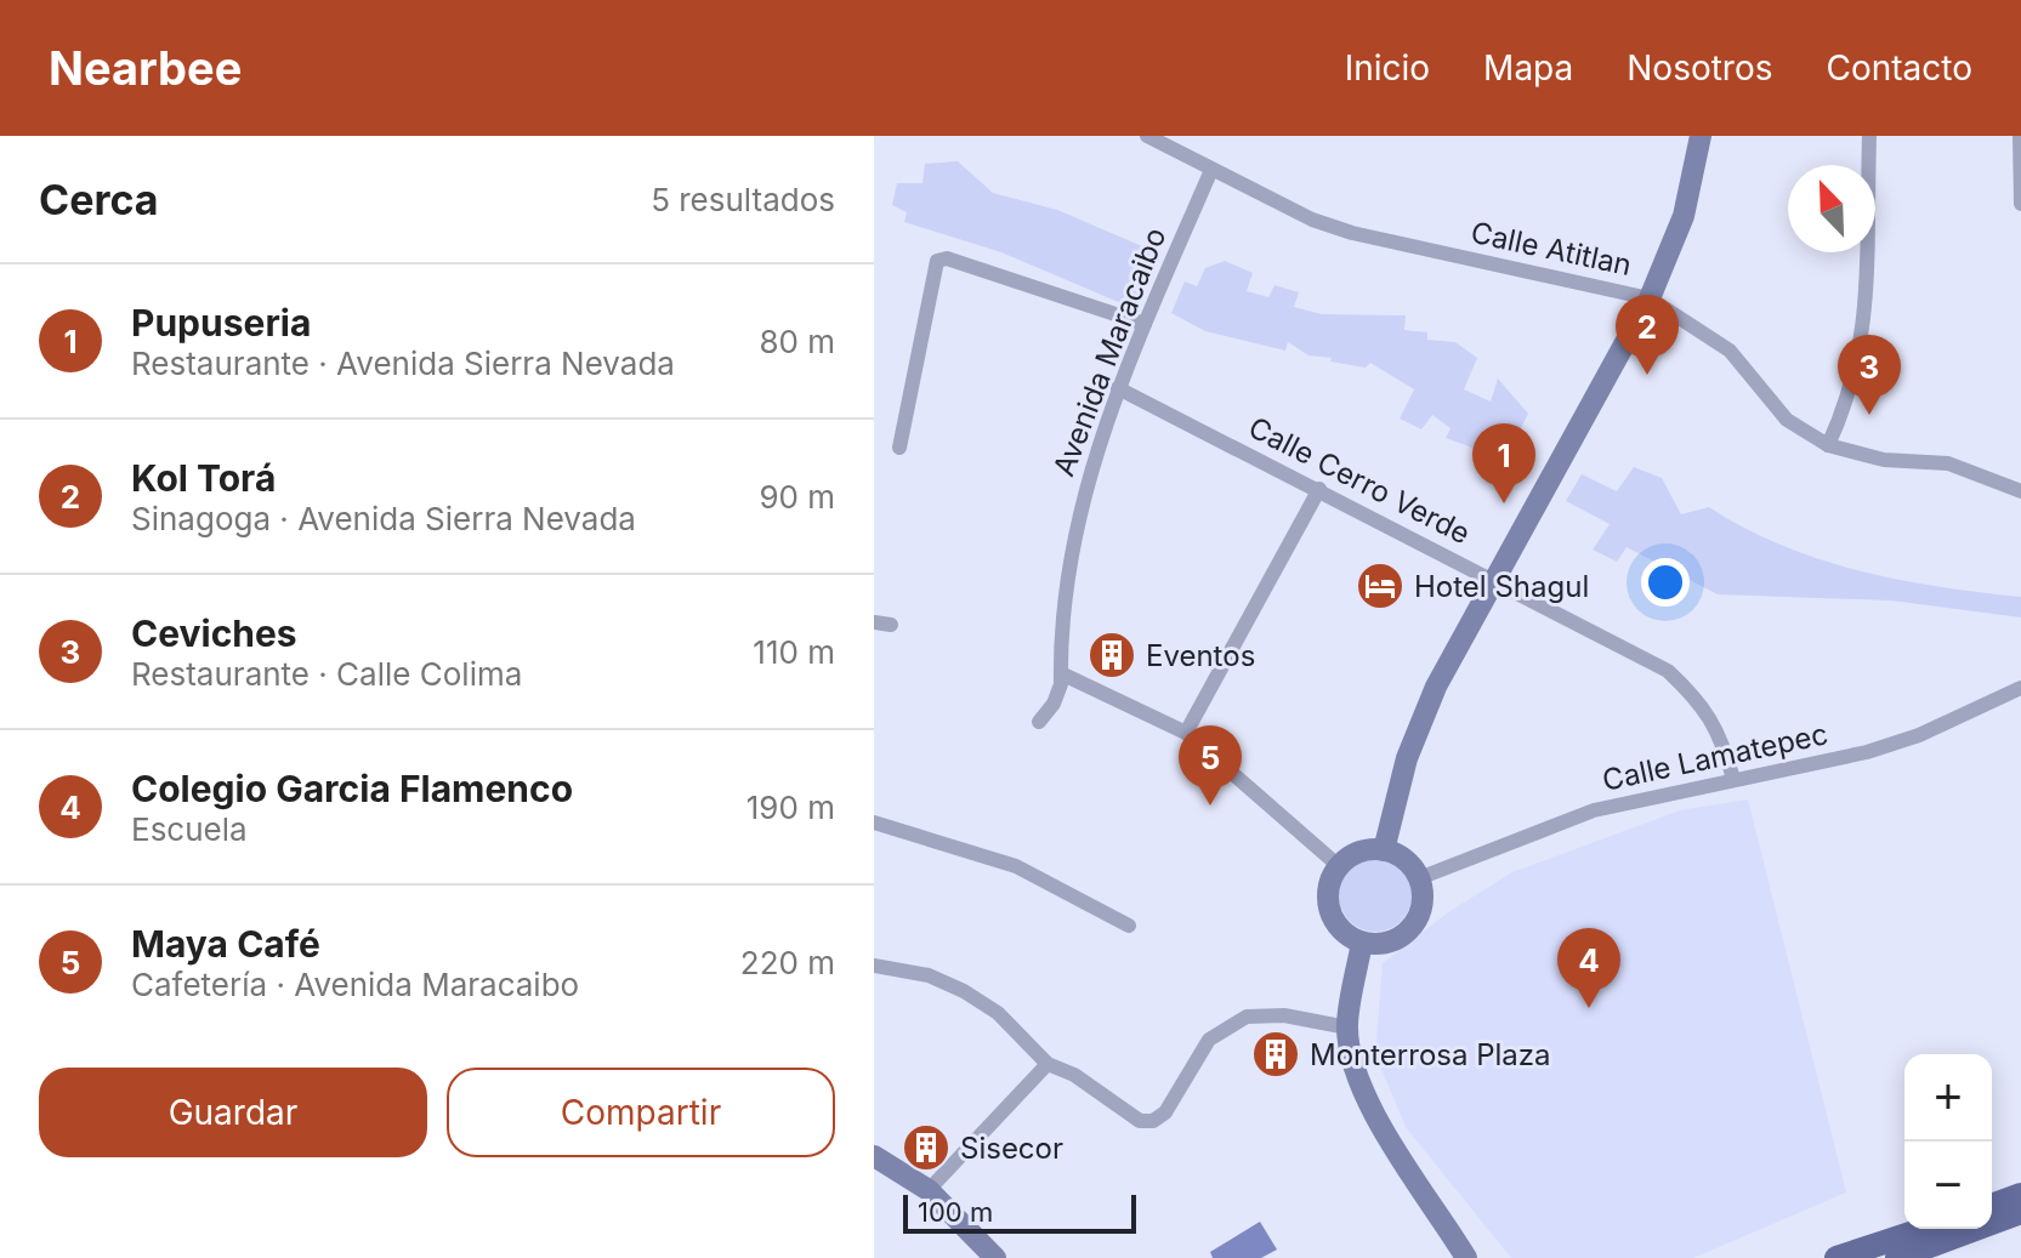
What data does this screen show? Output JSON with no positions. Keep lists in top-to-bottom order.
{
  "streets": {
    "street": [
      "Calle Atitlan",
      "Avenida Maracaibo",
      "Calle Cerro Verde",
      "Calle Lamatepec"
    ]
  },
  "crossings": [
    ["Calle Atitlan", "Avenida Maracaibo"],
    ["Avenida Maracaibo", "Calle Cerro Verde"],
    ["Calle Cerro Verde", "Calle Lamatepec"]
  ],
  "places": {
    "hotel": ["Hotel Shagul"],
    "building": ["Eventos", "Monterrosa Plaza", "Sisecor"]
  },
  "scale_bar": "100 m",
  "north": "top left",
  "page": {
    "header": "Nearbee",
    "nav": [
      "Inicio",
      "Mapa",
      "Nosotros",
      "Contacto"
    ],
    "heading": ["Cerca", "5 resultados"],
    "list": [
      {
        "mark": "1",
        "name": "Pupuseria",
        "note": "Restaurante · Avenida Sierra Nevada",
        "value": "80 m"
      },
      {
        "mark": "2",
        "name": "Kol Torá",
        "note": "Sinagoga · Avenida Sierra Nevada",
        "value": "90 m"
      },
      {
        "mark": "3",
        "name": "Ceviches",
        "note": "Restaurante · Calle Colima",
        "value": "110 m"
      },
      {
        "mark": "4",
        "name": "Colegio Garcia Flamenco",
        "note": "Escuela",
        "value": "190 m"
      },
      {
        "mark": "5",
        "name": "Maya Café",
        "note": "Cafetería · Avenida Maracaibo",
        "value": "220 m"
      }
    ],
    "pins": [
      "2",
      "3",
      "1",
      "5",
      "4"
    ],
    "buttons": ["Guardar", "Compartir"],
    "map_buttons": ["+", "−"],
    "scale": "100 m"
  }
}
